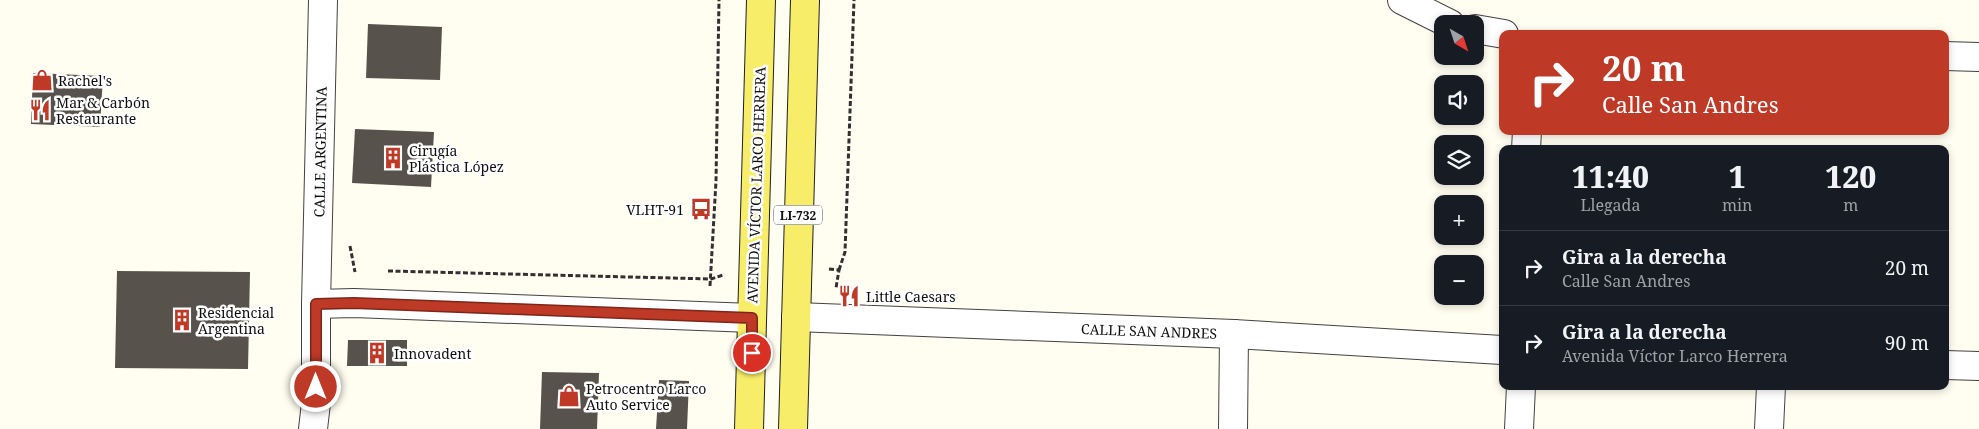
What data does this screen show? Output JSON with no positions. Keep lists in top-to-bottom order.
{
  "streets": {
    "main road": ["AVENIDA VÍCTOR LARCO HERRERA", "LI-732"],
    "street": ["CALLE ARGENTINA", "CALLE SAN ANDRES"]
  },
  "crossings": [
    ["LI-732", "CALLE SAN ANDRES"]
  ],
  "places": {
    "shop": ["Rachel's", "Petrocentro Larco Auto Service"],
    "restaurant": ["Mar & Carbón Restaurante", "Little Caesars"],
    "building": ["Cirugía Plástica López", "Residencial Argentina", "Innovadent"],
    "bus stop": ["VLHT-91"]
  },
  "north": "bottom right",
  "page": {
    "map_buttons": ["+", "−"],
    "turn": ["20 m", "Calle San Andres"],
    "eta": [
      "11:40",
      "Llegada",
      "1",
      "min",
      "120",
      "m"
    ],
    "list": [
      {
        "name": "Gira a la derecha",
        "note": "Calle San Andres",
        "value": "20 m"
      },
      {
        "name": "Gira a la derecha",
        "note": "Avenida Víctor Larco Herrera",
        "value": "90 m"
      }
    ]
  }
}
